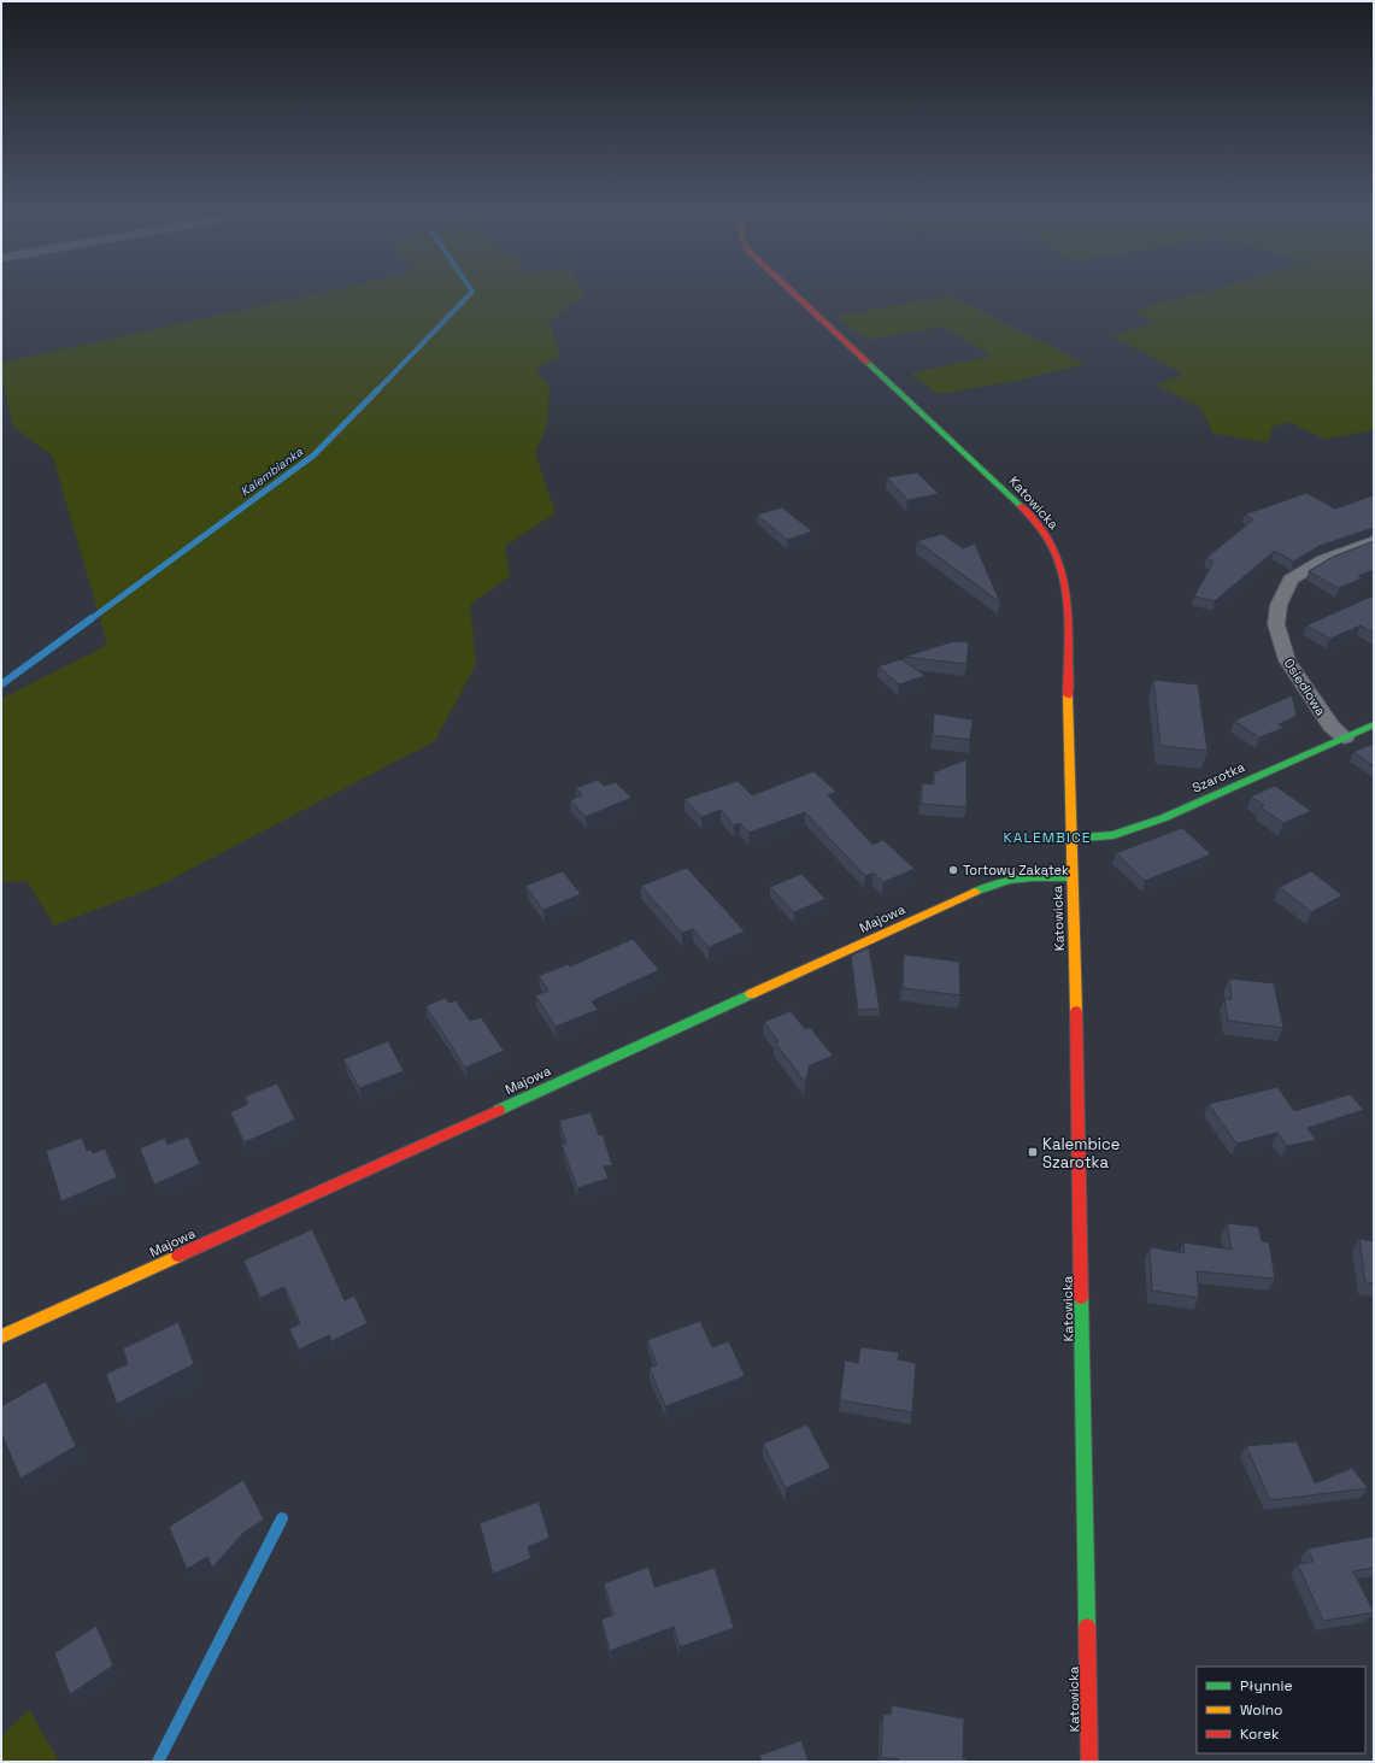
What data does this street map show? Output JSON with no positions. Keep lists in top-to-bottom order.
{
  "streets": {
    "main road": ["Katowicka", "Szarotka", "Majowa"],
    "street": ["Osiedlowa"]
  },
  "crossings": [
    ["Katowicka", "Szarotka"],
    ["Katowicka", "Majowa"],
    ["Osiedlowa", "Szarotka"]
  ],
  "districts": ["KALEMBICE"],
  "water": ["Kalembianka"],
  "places": {
    "other": ["Tortowy Zakątek"],
    "transit": ["Kalembice Szarotka"]
  },
  "legend": ["Płynnie", "Wolno", "Korek"]
}
